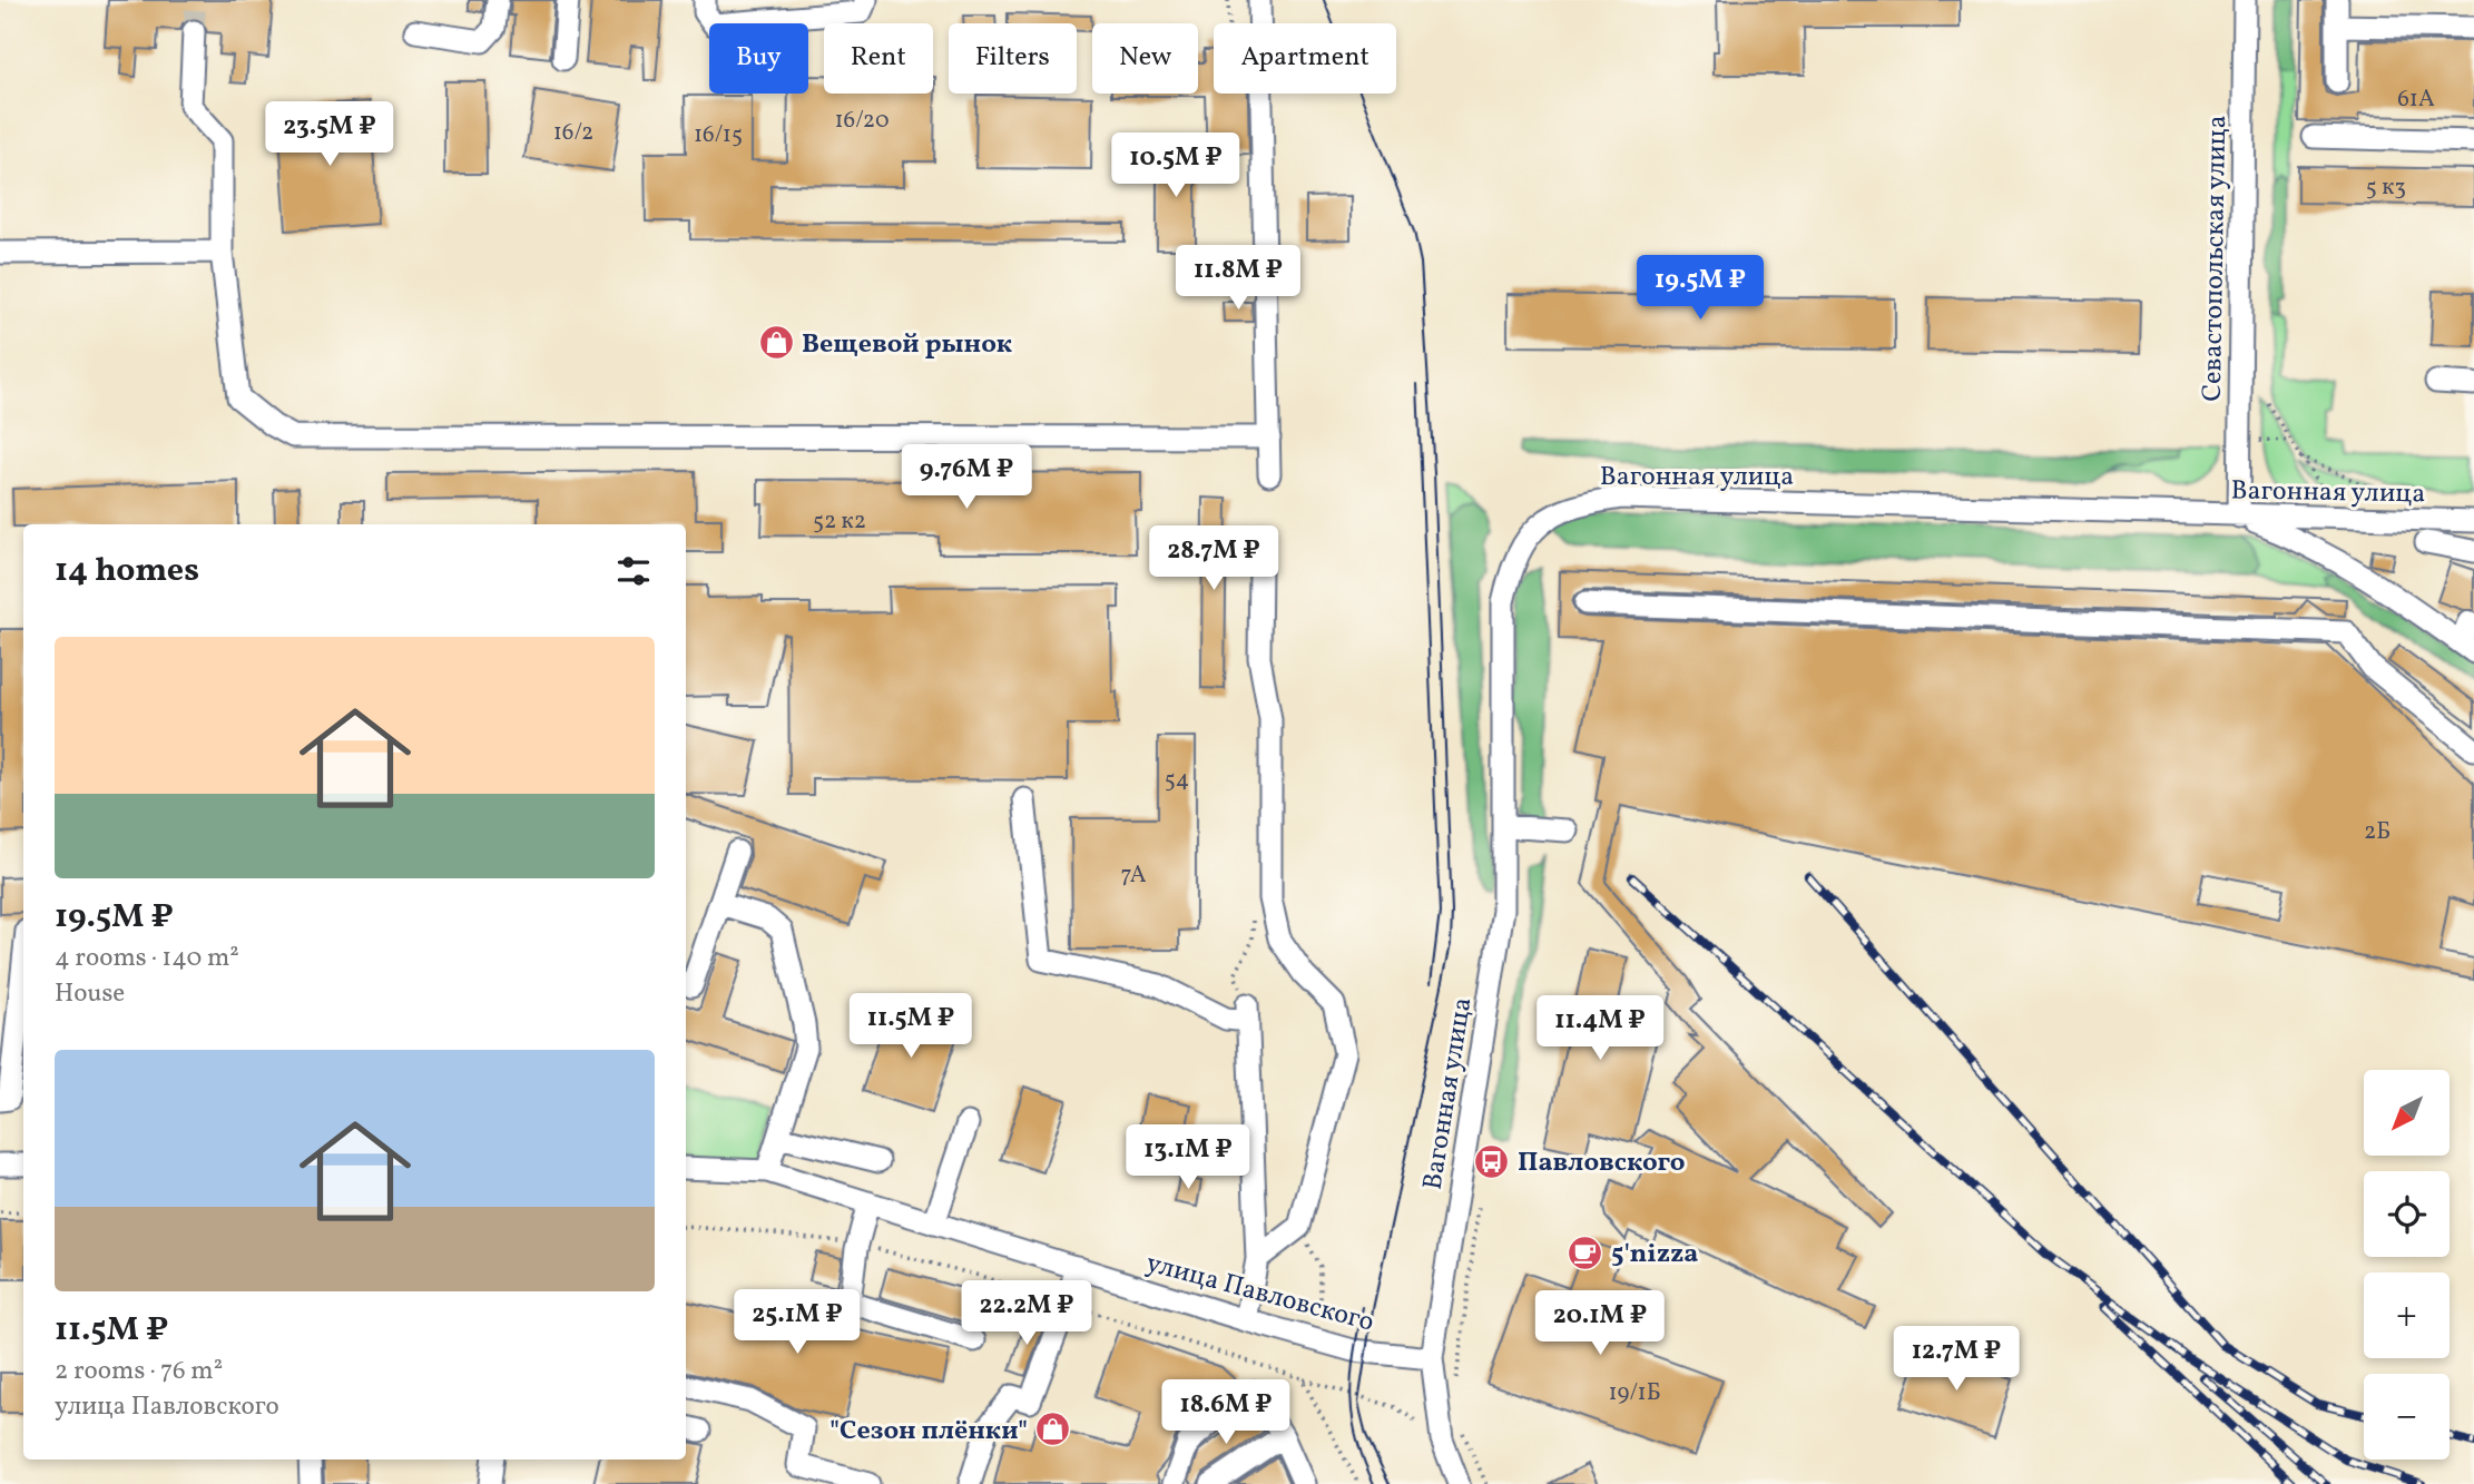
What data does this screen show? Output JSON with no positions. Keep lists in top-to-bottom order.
{
  "streets": {
    "street": ["Севастопольская улица", "Вагонная улица", "улица Павловского"]
  },
  "crossings": [
    ["Севастопольская улица", "Вагонная улица"],
    ["Вагонная улица", "улица Павловского"]
  ],
  "places": {
    "shop": ["Вещевой рынок", "\"Сезон плёнки\""],
    "bus stop": ["Павловского"],
    "cafe": ["5'nizza"]
  },
  "house_numbers": [
    "61А",
    "16/20",
    "16/2",
    "16/15",
    "5 к3",
    "52 к2",
    "54",
    "2Б",
    "7А",
    "19/1Б"
  ],
  "north": "bottom left",
  "page": {
    "chip": [
      "Buy",
      "Rent",
      "Filters",
      "New",
      "Apartment"
    ],
    "price": [
      "23.5M ₽",
      "10.5M ₽",
      "11.8M ₽",
      "19.5M ₽",
      "9.76M ₽",
      "28.7M ₽",
      "11.5M ₽",
      "11.4M ₽",
      "13.1M ₽",
      "22.2M ₽",
      "25.1M ₽",
      "20.1M ₽",
      "12.7M ₽",
      "18.6M ₽"
    ],
    "heading": "14 homes",
    "list": [
      {
        "name": "19.5M ₽",
        "note": "4 rooms · 140 m² · House"
      },
      {
        "name": "11.5M ₽",
        "note": "2 rooms · 76 m² · улица Павловского"
      }
    ],
    "map_buttons": ["+", "−"]
  }
}
